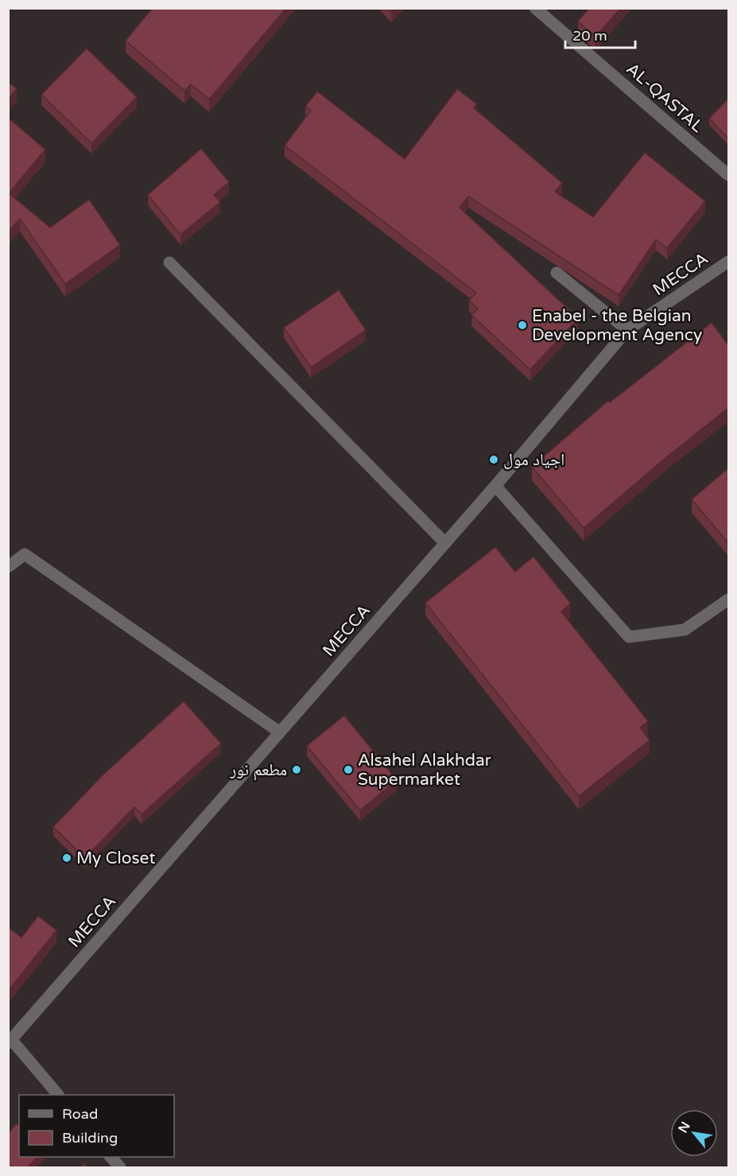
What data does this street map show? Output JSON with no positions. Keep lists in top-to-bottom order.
{
  "streets": {
    "street": ["AL-QASTAL", "MECCA"]
  },
  "places": [
    "Enabel - the Belgian Development Agency",
    "اجياد مول",
    "مطعم نور",
    "Alsahel Alakhdar Supermarket",
    "My Closet"
  ],
  "legend": ["Road", "Building"],
  "scale_bar": "20 m",
  "north": "top left"
}
